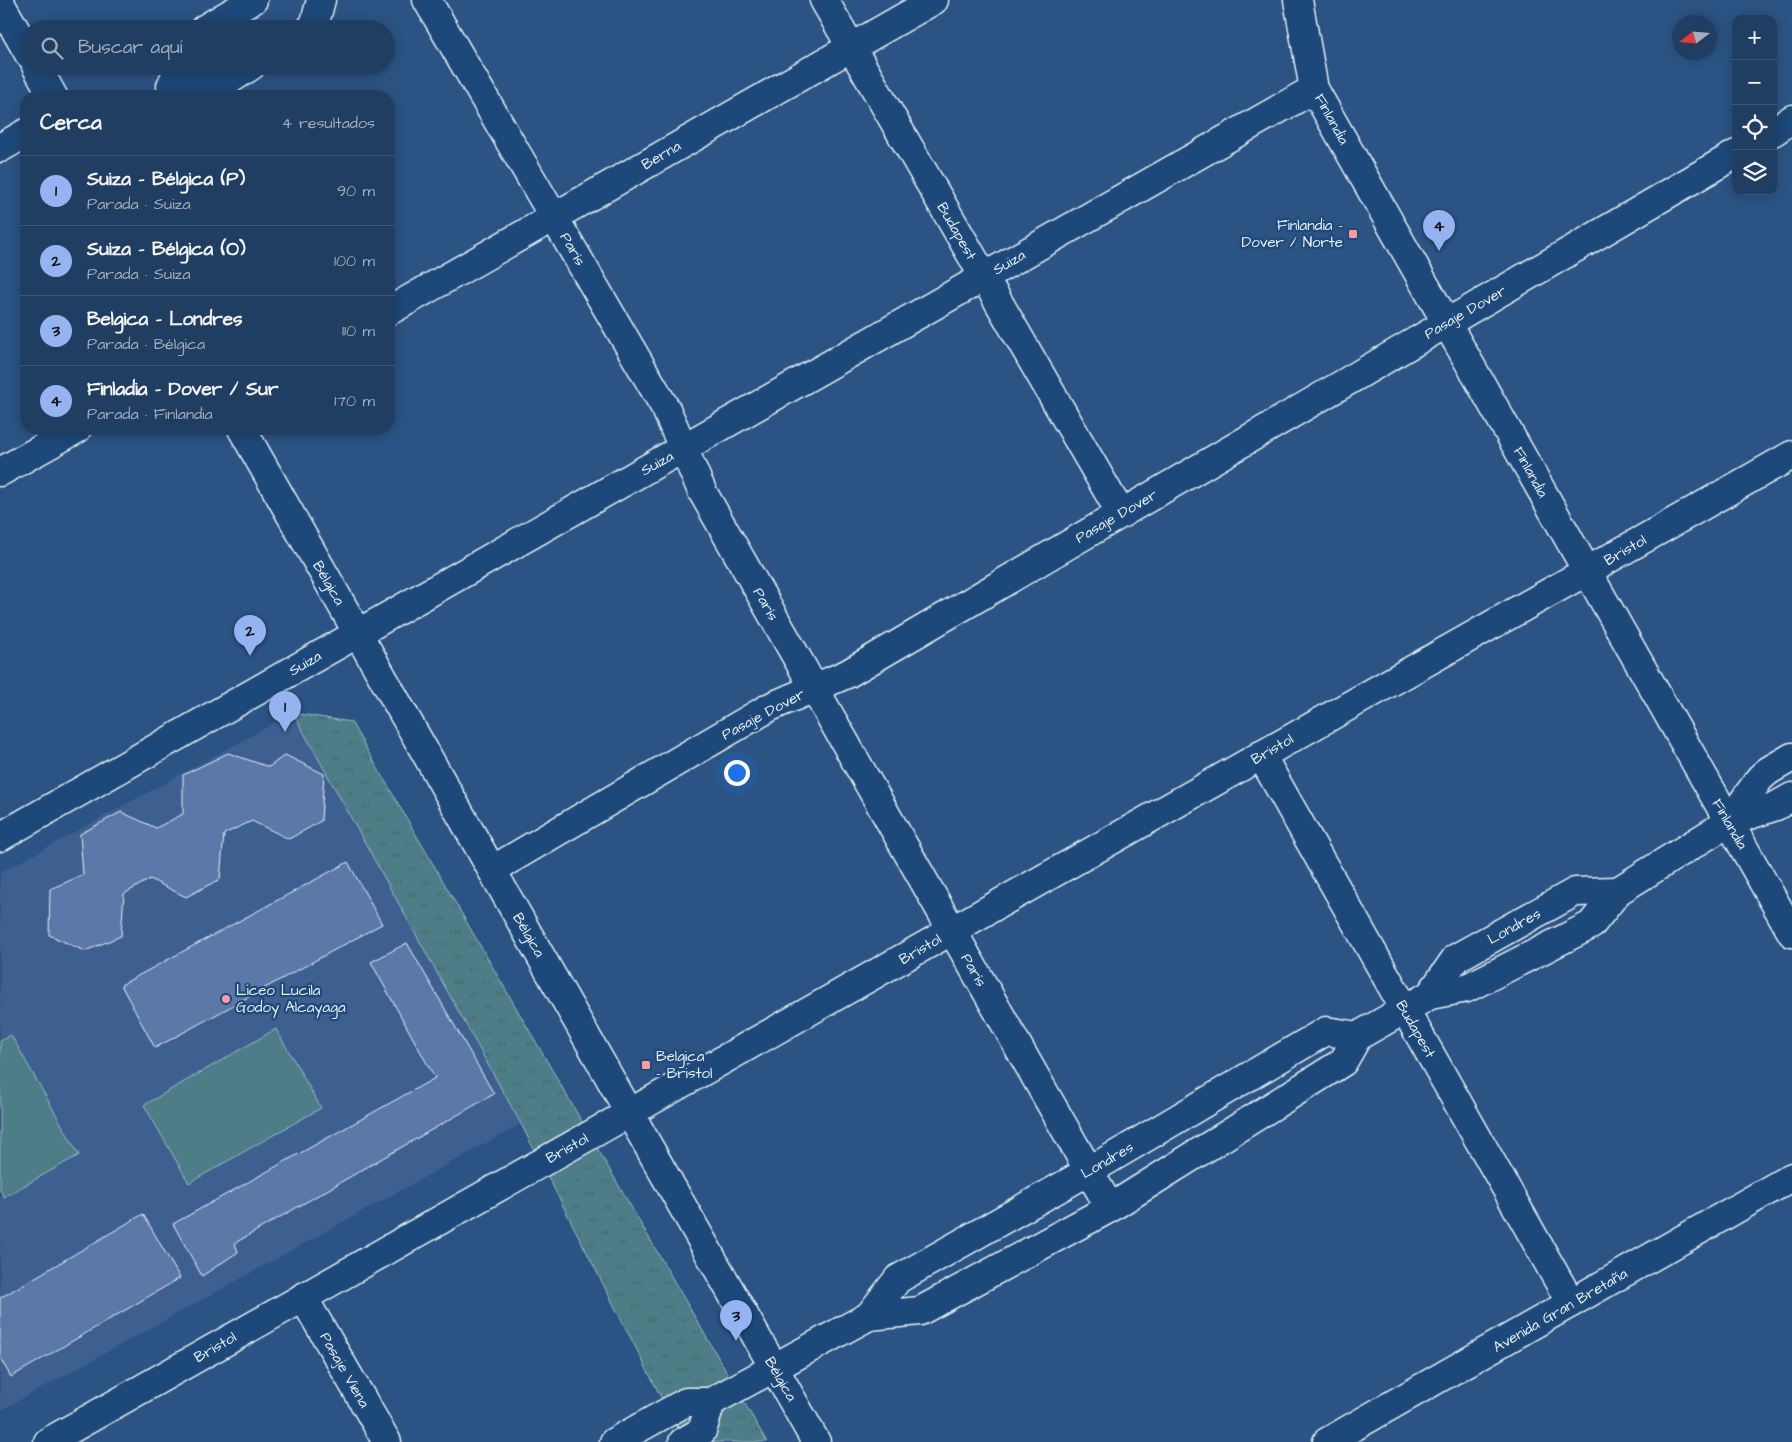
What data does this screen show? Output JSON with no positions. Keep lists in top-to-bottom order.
{
  "streets": {
    "street": [
      "Finlandia",
      "Berna",
      "Budapest",
      "París",
      "Suiza",
      "Pasaje Dover",
      "Bristol",
      "Bélgica",
      "Londres",
      "Avenida Gran Bretaña",
      "Pasaje Viena"
    ]
  },
  "crossings": [
    ["Finlandia", "Suiza"],
    ["Finlandia", "Pasaje Dover"],
    ["Finlandia", "Bristol"],
    ["Finlandia", "Londres"],
    ["Berna", "Budapest"],
    ["Berna", "París"],
    ["Budapest", "Suiza"],
    ["Budapest", "Pasaje Dover"],
    ["Budapest", "Bristol"],
    ["Budapest", "Londres"],
    ["Budapest", "Avenida Gran Bretaña"],
    ["París", "Suiza"],
    ["París", "Pasaje Dover"],
    ["París", "Bristol"],
    ["París", "Londres"],
    ["Suiza", "Bélgica"],
    ["Pasaje Dover", "Bélgica"],
    ["Bristol", "Bélgica"],
    ["Bristol", "Pasaje Viena"],
    ["Bélgica", "Londres"]
  ],
  "places": {
    "transit": ["Finlandia - Dover / Norte", "Belgica - Bristol"],
    "other": ["Liceo Lucila Godoy Alcayaga"]
  },
  "north": "left",
  "page": {
    "map_buttons": ["+", "−"],
    "search": "Buscar aquí",
    "heading": ["Cerca", "4 resultados"],
    "list": [
      {
        "mark": "1",
        "name": "Suiza - Bélgica (P)",
        "note": "Parada · Suiza",
        "value": "90 m"
      },
      {
        "mark": "2",
        "name": "Suiza - Bélgica (O)",
        "note": "Parada · Suiza",
        "value": "100 m"
      },
      {
        "mark": "3",
        "name": "Belgica - Londres",
        "note": "Parada · Bélgica",
        "value": "110 m"
      },
      {
        "mark": "4",
        "name": "Finladia - Dover / Sur",
        "note": "Parada · Finlandia",
        "value": "170 m"
      }
    ],
    "pins": [
      "4",
      "2",
      "1",
      "3"
    ]
  }
}
